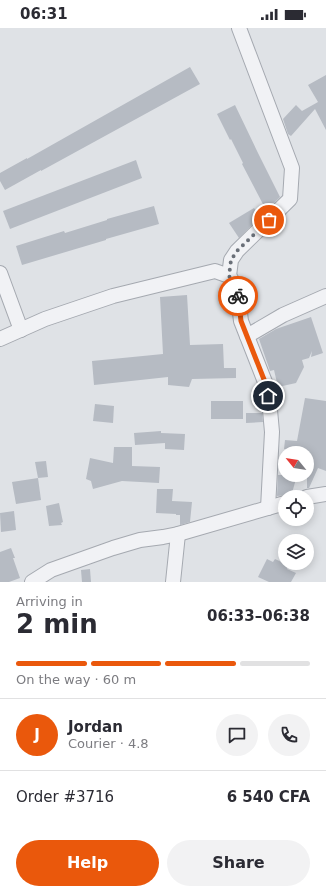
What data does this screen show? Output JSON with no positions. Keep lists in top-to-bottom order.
{
  "north": "top left",
  "page": {
    "status": "06:31",
    "heading": ["2 min", "Arriving in", "06:33–06:38"],
    "panel": [
      "Jordan",
      "Courier · 4.8",
      "Order #3716",
      "6 540 CFA"
    ],
    "bar": "On the way · 60 m",
    "round": "J",
    "buttons": ["Help", "Share"]
  }
}
